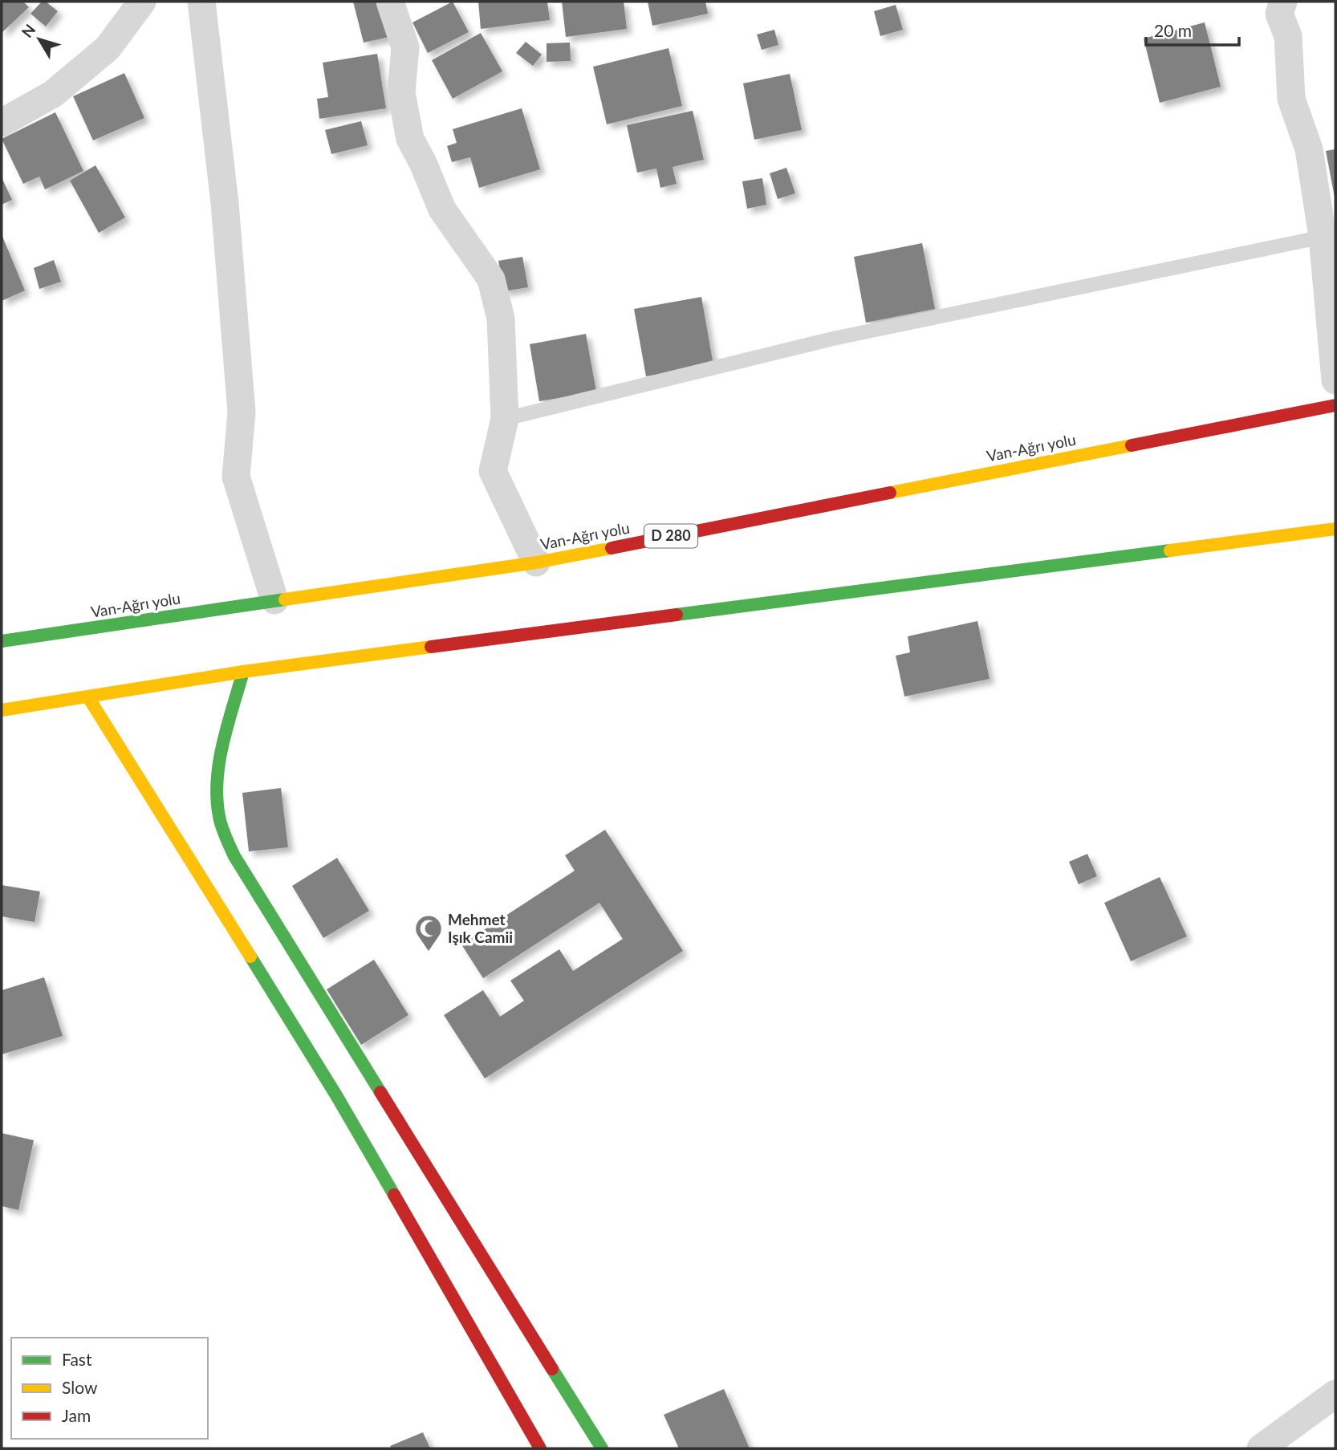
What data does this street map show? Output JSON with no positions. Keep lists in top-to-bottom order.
{
  "streets": {
    "main road": ["Van-Ağrı yolu", "D 280"]
  },
  "places": {
    "mosque": ["Mehmet Işık Camii"]
  },
  "legend": ["Fast", "Slow", "Jam"],
  "scale_bar": "20 m",
  "north": "top left"
}
